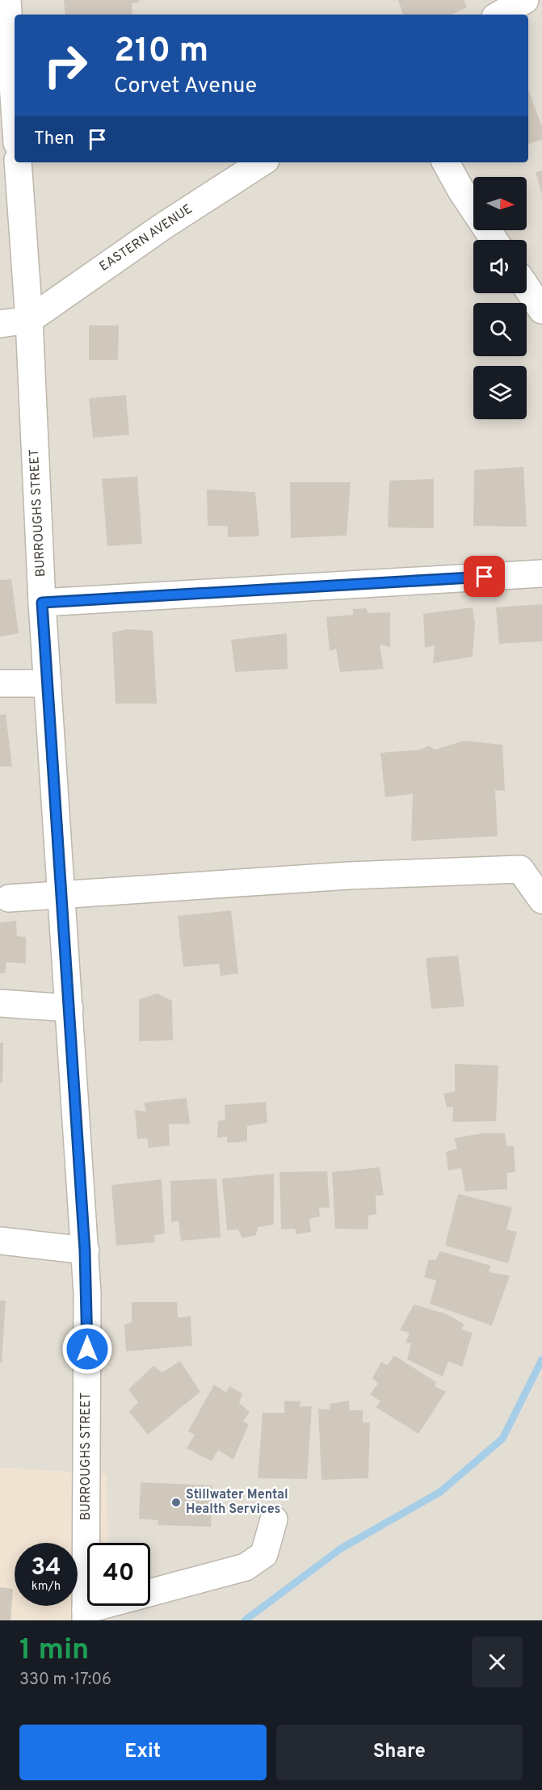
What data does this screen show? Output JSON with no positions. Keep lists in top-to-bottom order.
{
  "streets": {
    "street": ["EASTERN AVENUE", "BURROUGHS STREET"]
  },
  "crossings": [
    ["EASTERN AVENUE", "BURROUGHS STREET"]
  ],
  "places": ["Stillwater Mental Health Services"],
  "north": "right",
  "page": {
    "turn": ["210 m", "Corvet Avenue"],
    "then": "Then",
    "speed": "34 km/h",
    "limit": "40",
    "heading": ["1 min", "330 m · 17:06"],
    "buttons": ["Exit", "Share"]
  }
}
